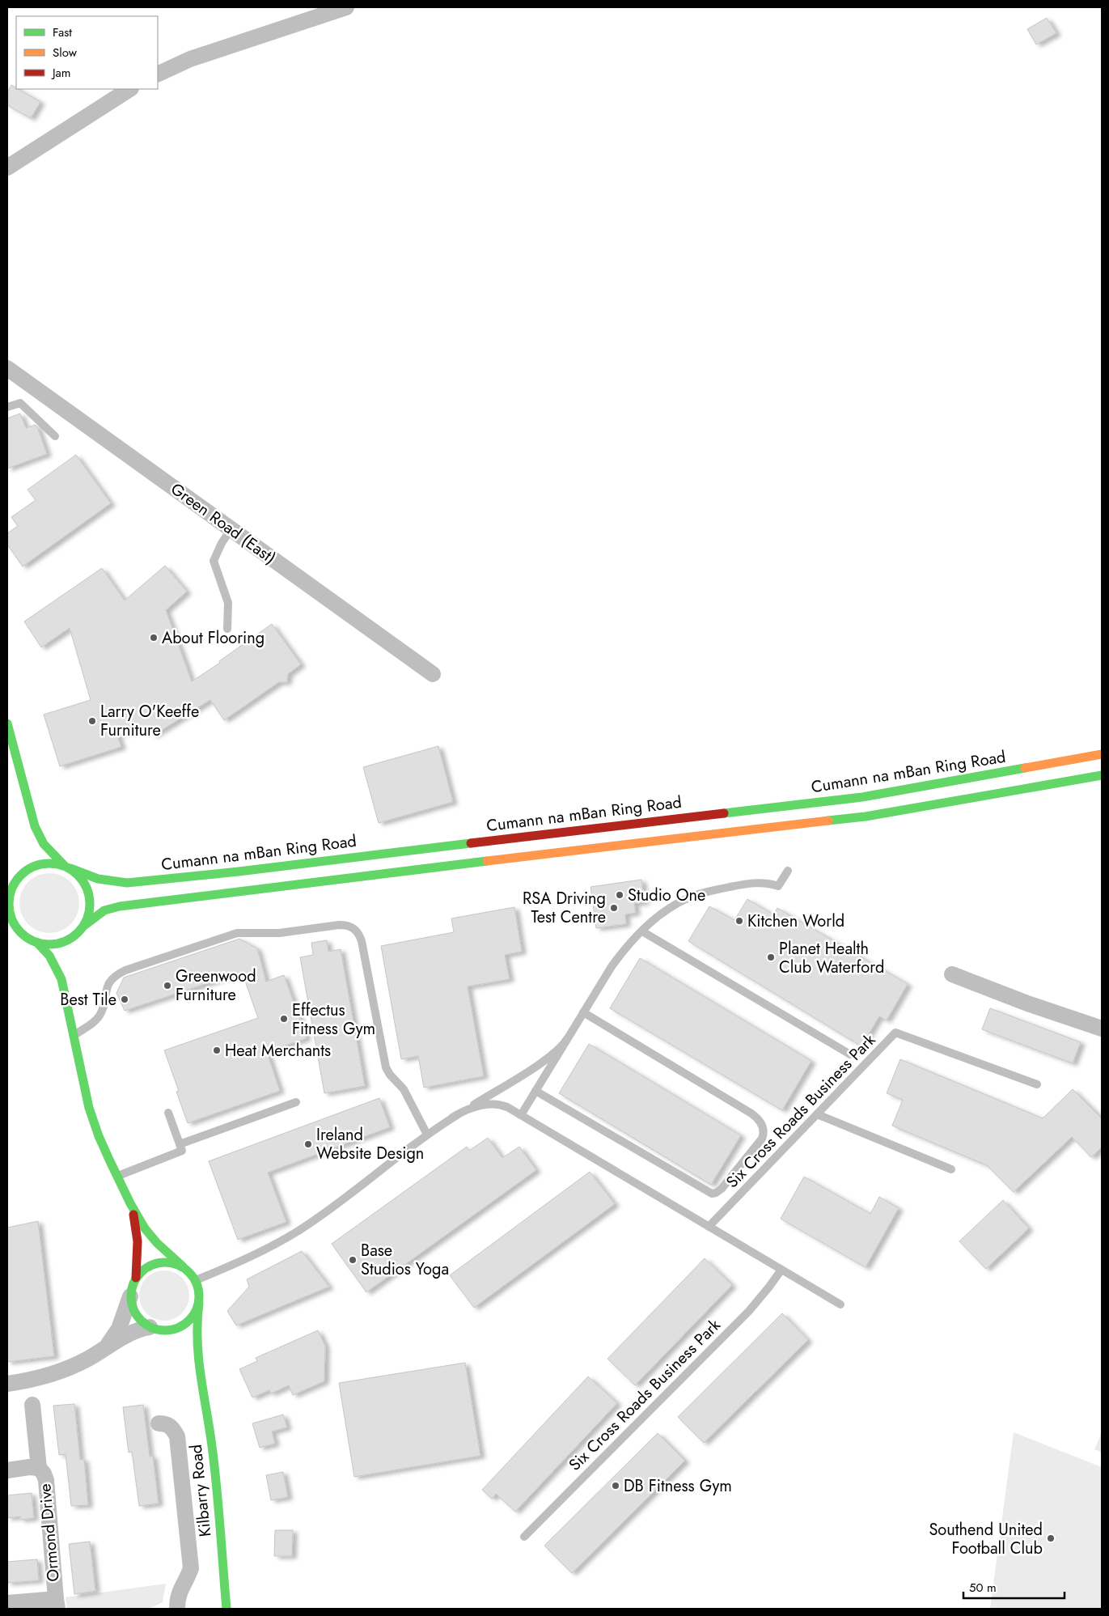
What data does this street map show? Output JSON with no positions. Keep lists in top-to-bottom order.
{
  "streets": {
    "main road": ["Cumann na mBan Ring Road", "Kilbarry Road"],
    "street": ["Green Road (East)", "Ormond Drive"],
    "lane": ["Six Cross Roads Business Park"]
  },
  "places": [
    "About Flooring",
    "Larry O'Keeffe Furniture",
    "Studio One",
    "RSA Driving Test Centre",
    "Kitchen World",
    "Planet Health Club Waterford",
    "Greenwood Furniture",
    "Best Tile",
    "Effectus Fitness Gym",
    "Heat Merchants",
    "Ireland Website Design",
    "Base Studios Yoga",
    "DB Fitness Gym",
    "Southend United Football Club"
  ],
  "legend": ["Fast", "Slow", "Jam"],
  "scale_bar": "50 m"
}
